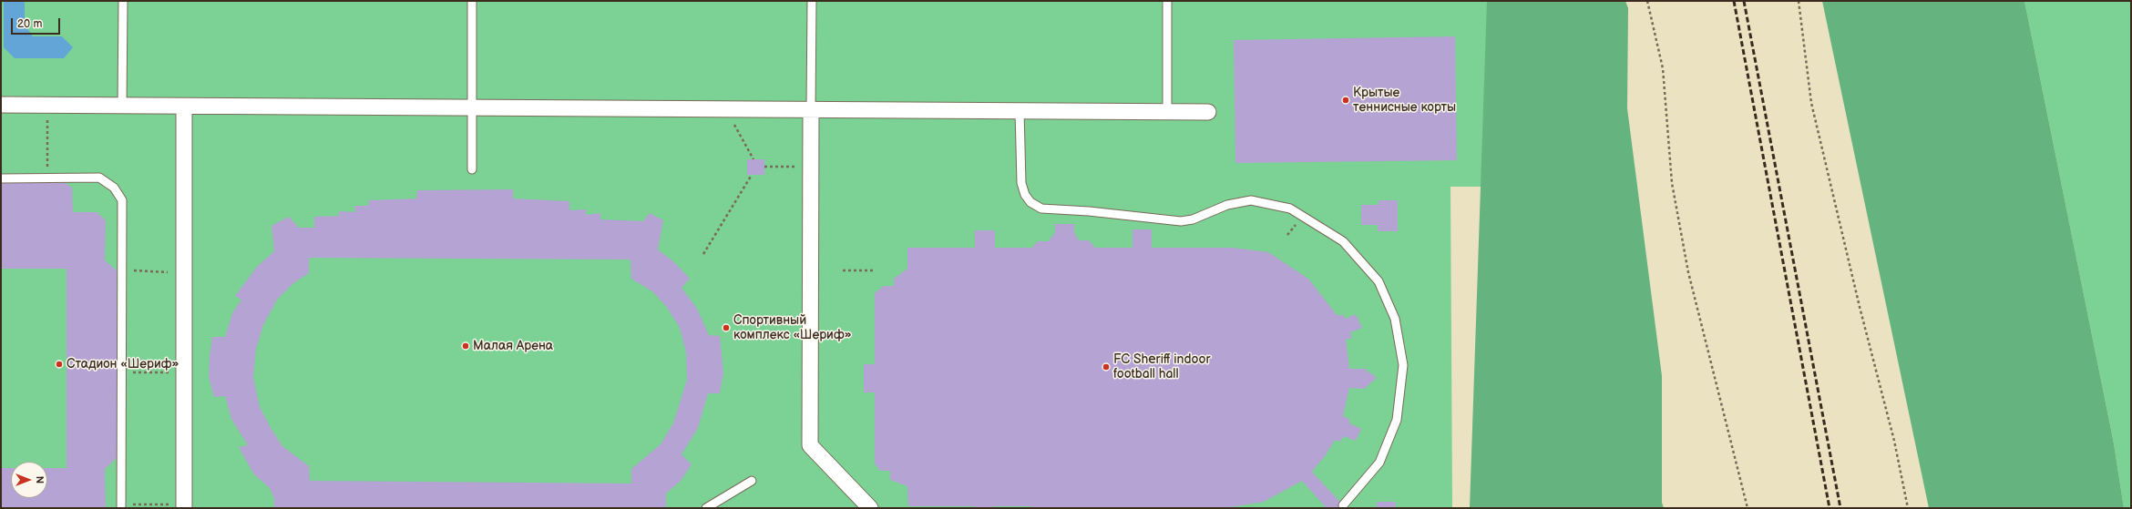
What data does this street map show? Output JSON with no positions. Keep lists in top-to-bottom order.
{
  "places": [
    "Крытые теннисные корты",
    "Спортивный комплекс «Шериф»",
    "Малая Арена",
    "Стадион «Шериф»",
    "FC Sheriff indoor football hall"
  ],
  "scale_bar": "20 m",
  "north": "right"
}
